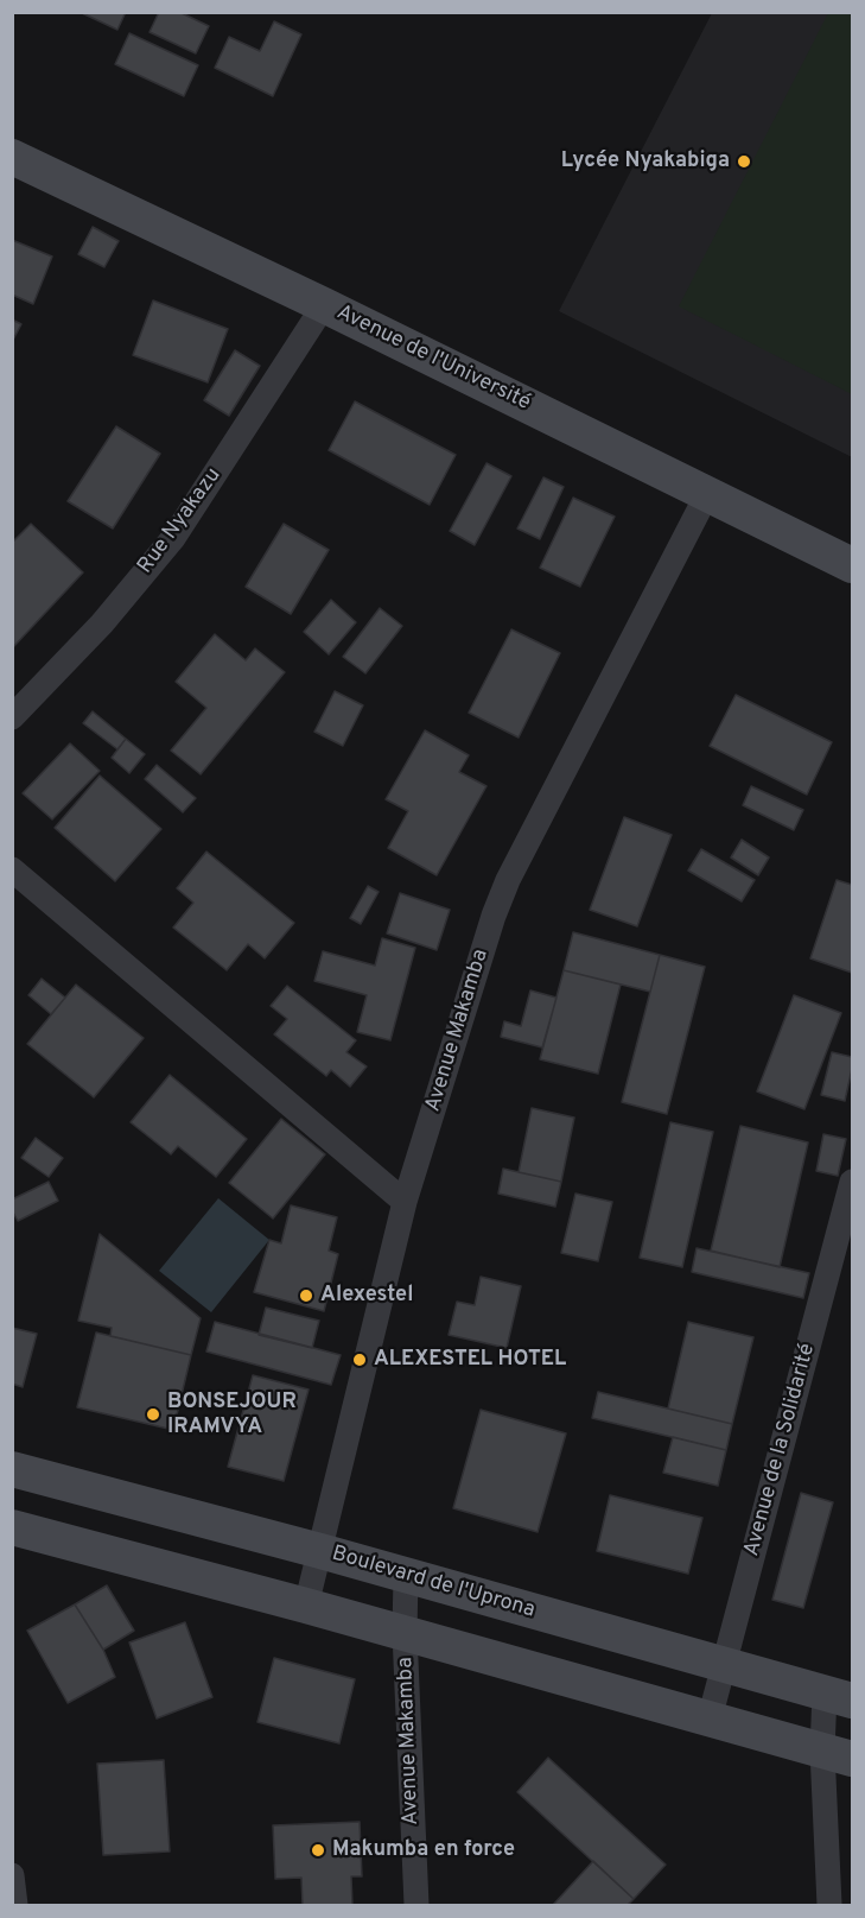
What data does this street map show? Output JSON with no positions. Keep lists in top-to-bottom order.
{
  "streets": {
    "street": [
      "Avenue de l'Université",
      "Rue Nyakazu",
      "Avenue Makamba",
      "Avenue de la Solidarité",
      "Boulevard de l'Uprona"
    ]
  },
  "crossings": [
    ["Avenue de l'Université", "Rue Nyakazu"],
    ["Avenue de l'Université", "Avenue Makamba"],
    ["Avenue Makamba", "Boulevard de l'Uprona"],
    ["Avenue de la Solidarité", "Boulevard de l'Uprona"]
  ],
  "places": [
    "Lycée Nyakabiga",
    "Alexestel",
    "ALEXESTEL HOTEL",
    "BONSEJOUR IRAMVYA",
    "Makumba en force"
  ]
}
